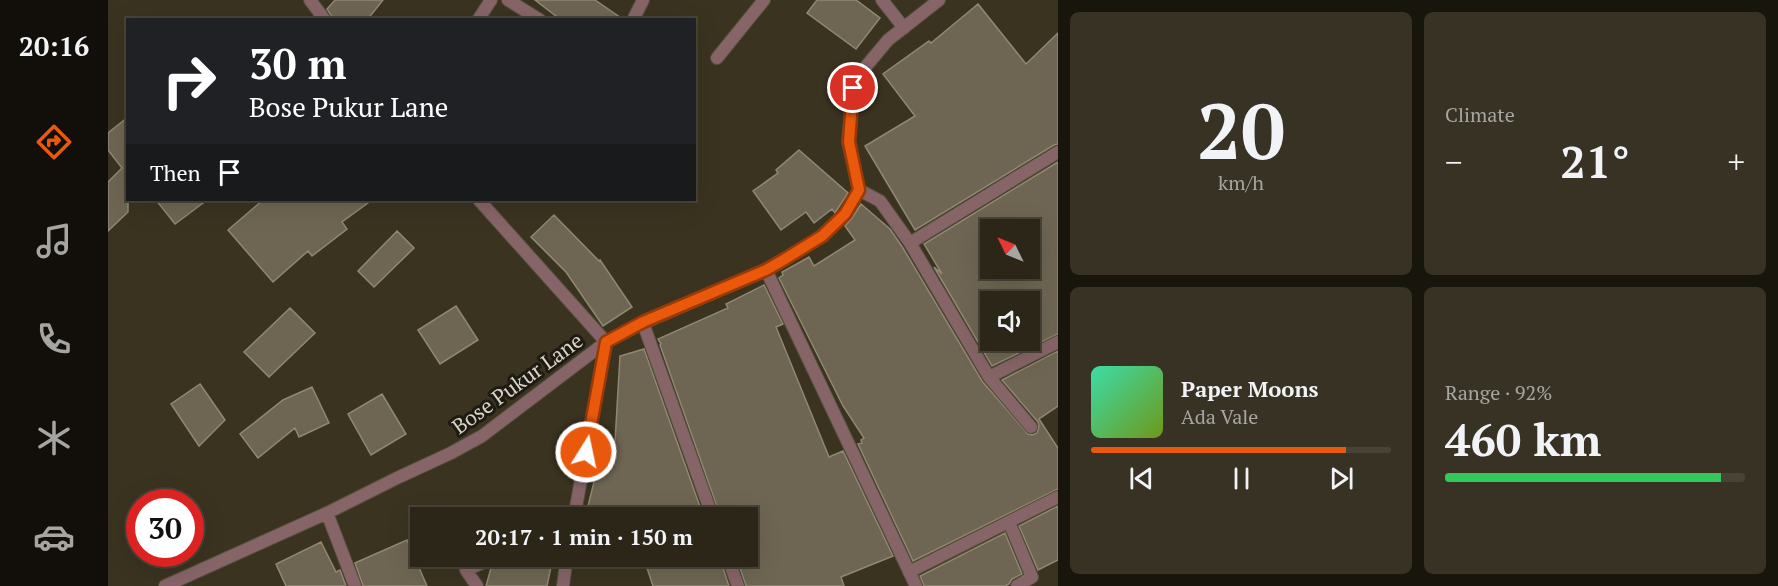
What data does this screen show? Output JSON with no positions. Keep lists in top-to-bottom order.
{
  "streets": {
    "street": ["Bose Pukur Lane"]
  },
  "north": "top left",
  "page": {
    "tabs": "20:16",
    "tile": [
      ["20", "km/h"],
      "Climate",
      ["Range · 92%", "460 km"]
    ],
    "turn": ["30 m", "Bose Pukur Lane"],
    "heat": ["−", "21°", "+"],
    "then": "Then",
    "song": ["Paper Moons", "Ada Vale"],
    "limit": "30",
    "trip": "20:17 · 1 min · 150 m"
  }
}
